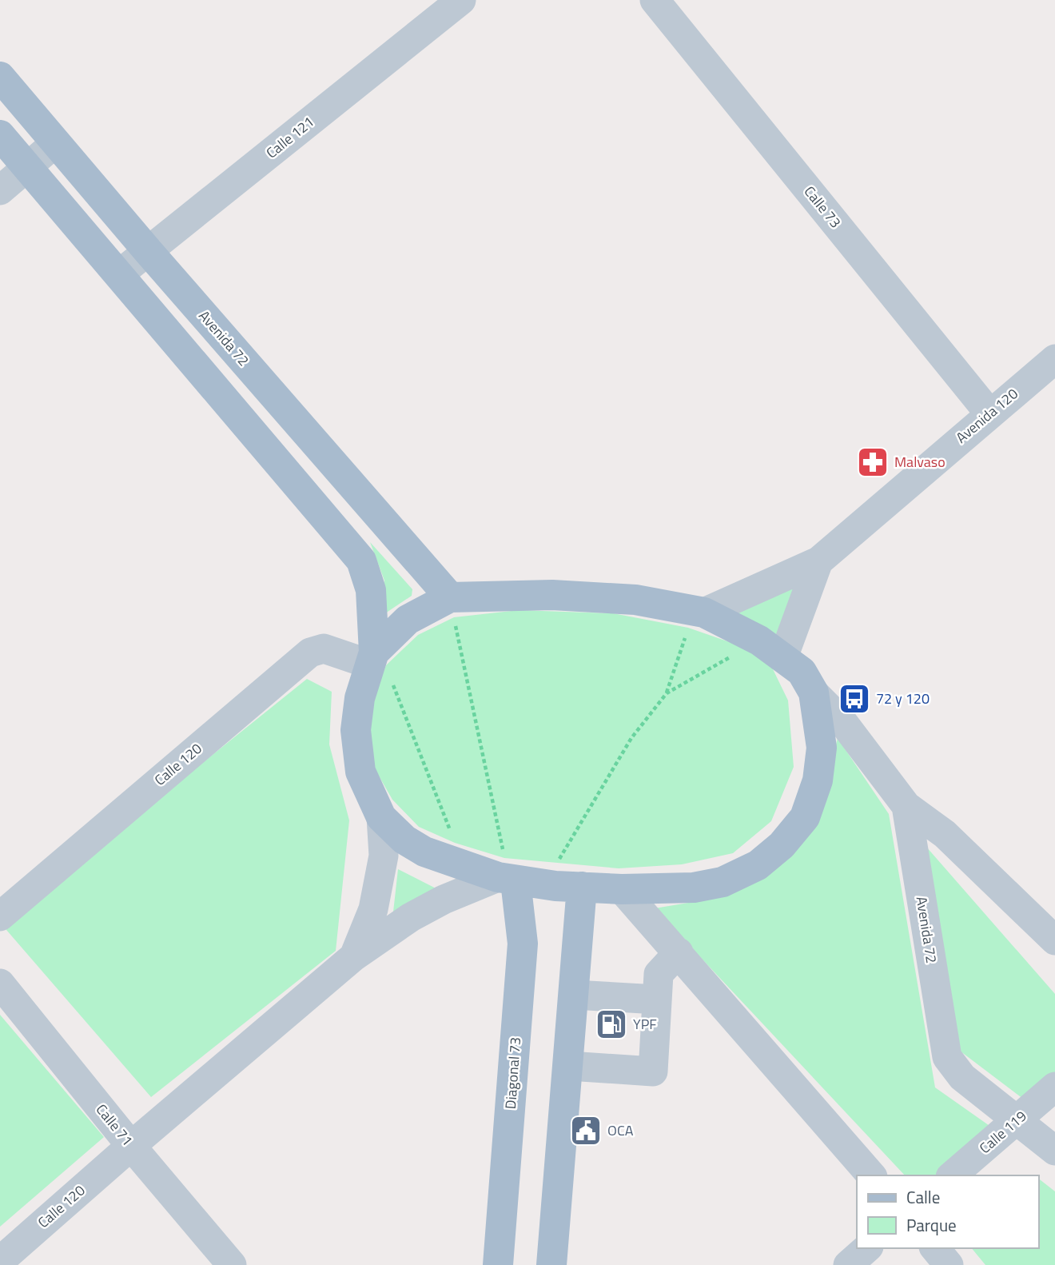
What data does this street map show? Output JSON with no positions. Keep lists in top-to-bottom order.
{
  "streets": {
    "main road": ["Avenida 72", "Diagonal 73"],
    "street": [
      "Calle 121",
      "Calle 73",
      "Avenida 120",
      "Calle 120",
      "Calle 71",
      "Calle 119"
    ]
  },
  "crossings": [
    ["Calle 121", "Avenida 72"],
    ["Calle 73", "Avenida 120"],
    ["Avenida 72", "Calle 119"],
    ["Calle 120", "Diagonal 73"],
    ["Calle 120", "Calle 71"]
  ],
  "places": {
    "pharmacy": ["Malvaso"],
    "bus stop": ["72 y 120"],
    "fuel station": ["YPF"],
    "public building": ["OCA"]
  },
  "legend": ["Calle", "Parque"]
}
